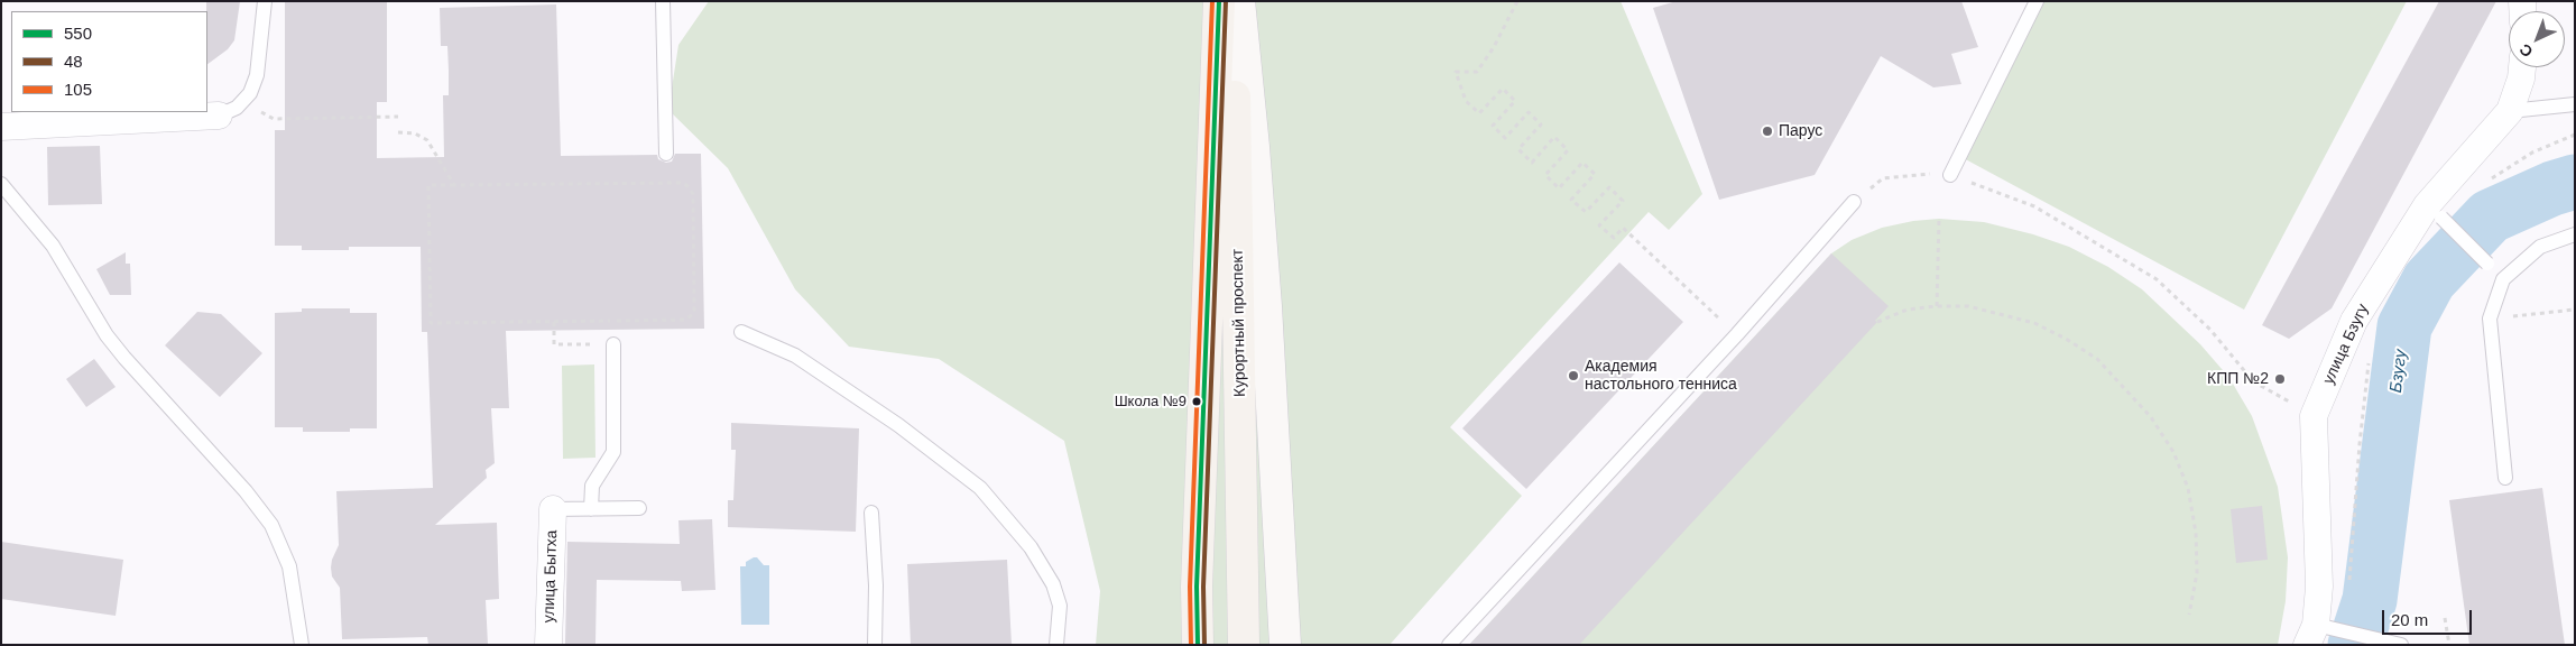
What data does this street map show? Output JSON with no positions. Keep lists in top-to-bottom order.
{
  "streets": {
    "main road": ["Курортный проспект"],
    "street": ["улица Бзугу", "улица Бытха"]
  },
  "water": ["Бзугу"],
  "places": [
    "Парус",
    "Академия настольного тенниса",
    "КПП №2",
    "Школа №9"
  ],
  "lines": ["transit line 550", "transit line 48", "transit line 105"],
  "legend": ["550", "48", "105"],
  "scale_bar": "20 m",
  "north": "bottom left"
}
